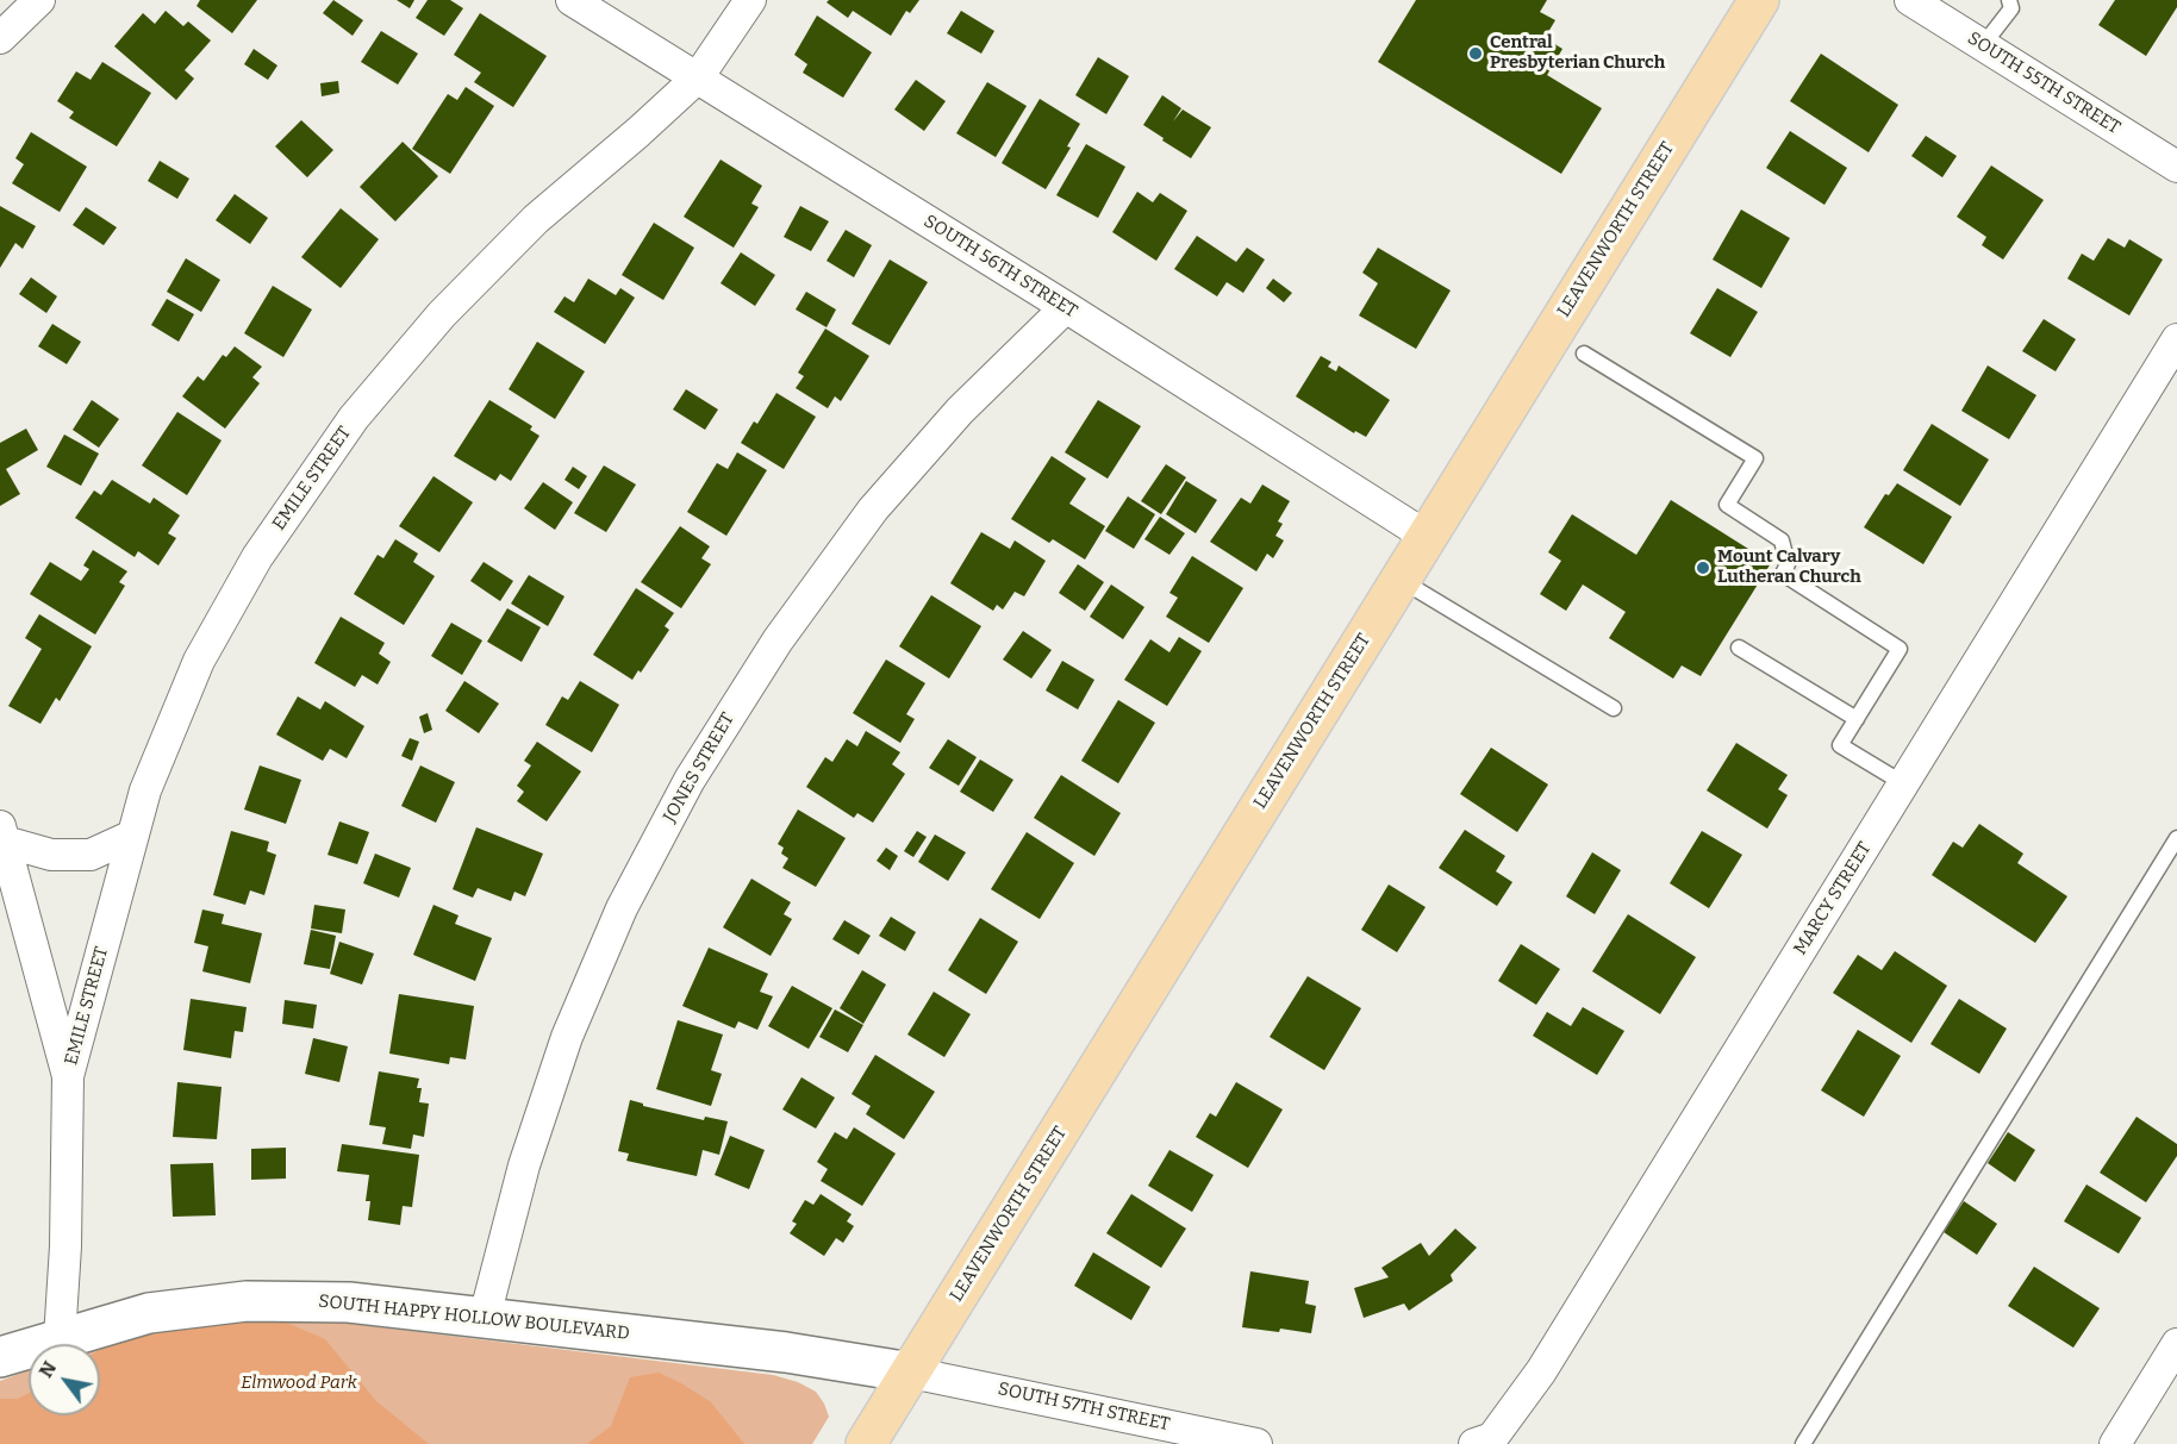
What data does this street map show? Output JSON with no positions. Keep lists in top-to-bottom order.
{
  "streets": {
    "main road": ["LEAVENWORTH STREET"],
    "street": [
      "SOUTH 55TH STREET",
      "SOUTH 56TH STREET",
      "EMILE STREET",
      "JONES STREET",
      "MARCY STREET",
      "SOUTH HAPPY HOLLOW BOULEVARD",
      "SOUTH 57TH STREET"
    ]
  },
  "crossings": [
    ["LEAVENWORTH STREET", "SOUTH 56TH STREET"],
    ["LEAVENWORTH STREET", "SOUTH HAPPY HOLLOW BOULEVARD"],
    ["LEAVENWORTH STREET", "SOUTH 57TH STREET"],
    ["SOUTH 56TH STREET", "EMILE STREET"],
    ["SOUTH 56TH STREET", "JONES STREET"],
    ["JONES STREET", "SOUTH HAPPY HOLLOW BOULEVARD"],
    ["SOUTH HAPPY HOLLOW BOULEVARD", "SOUTH 57TH STREET"]
  ],
  "parks": ["Elmwood Park"],
  "places": ["Central Presbyterian Church", "Mount Calvary Lutheran Church"],
  "north": "top left"
}
